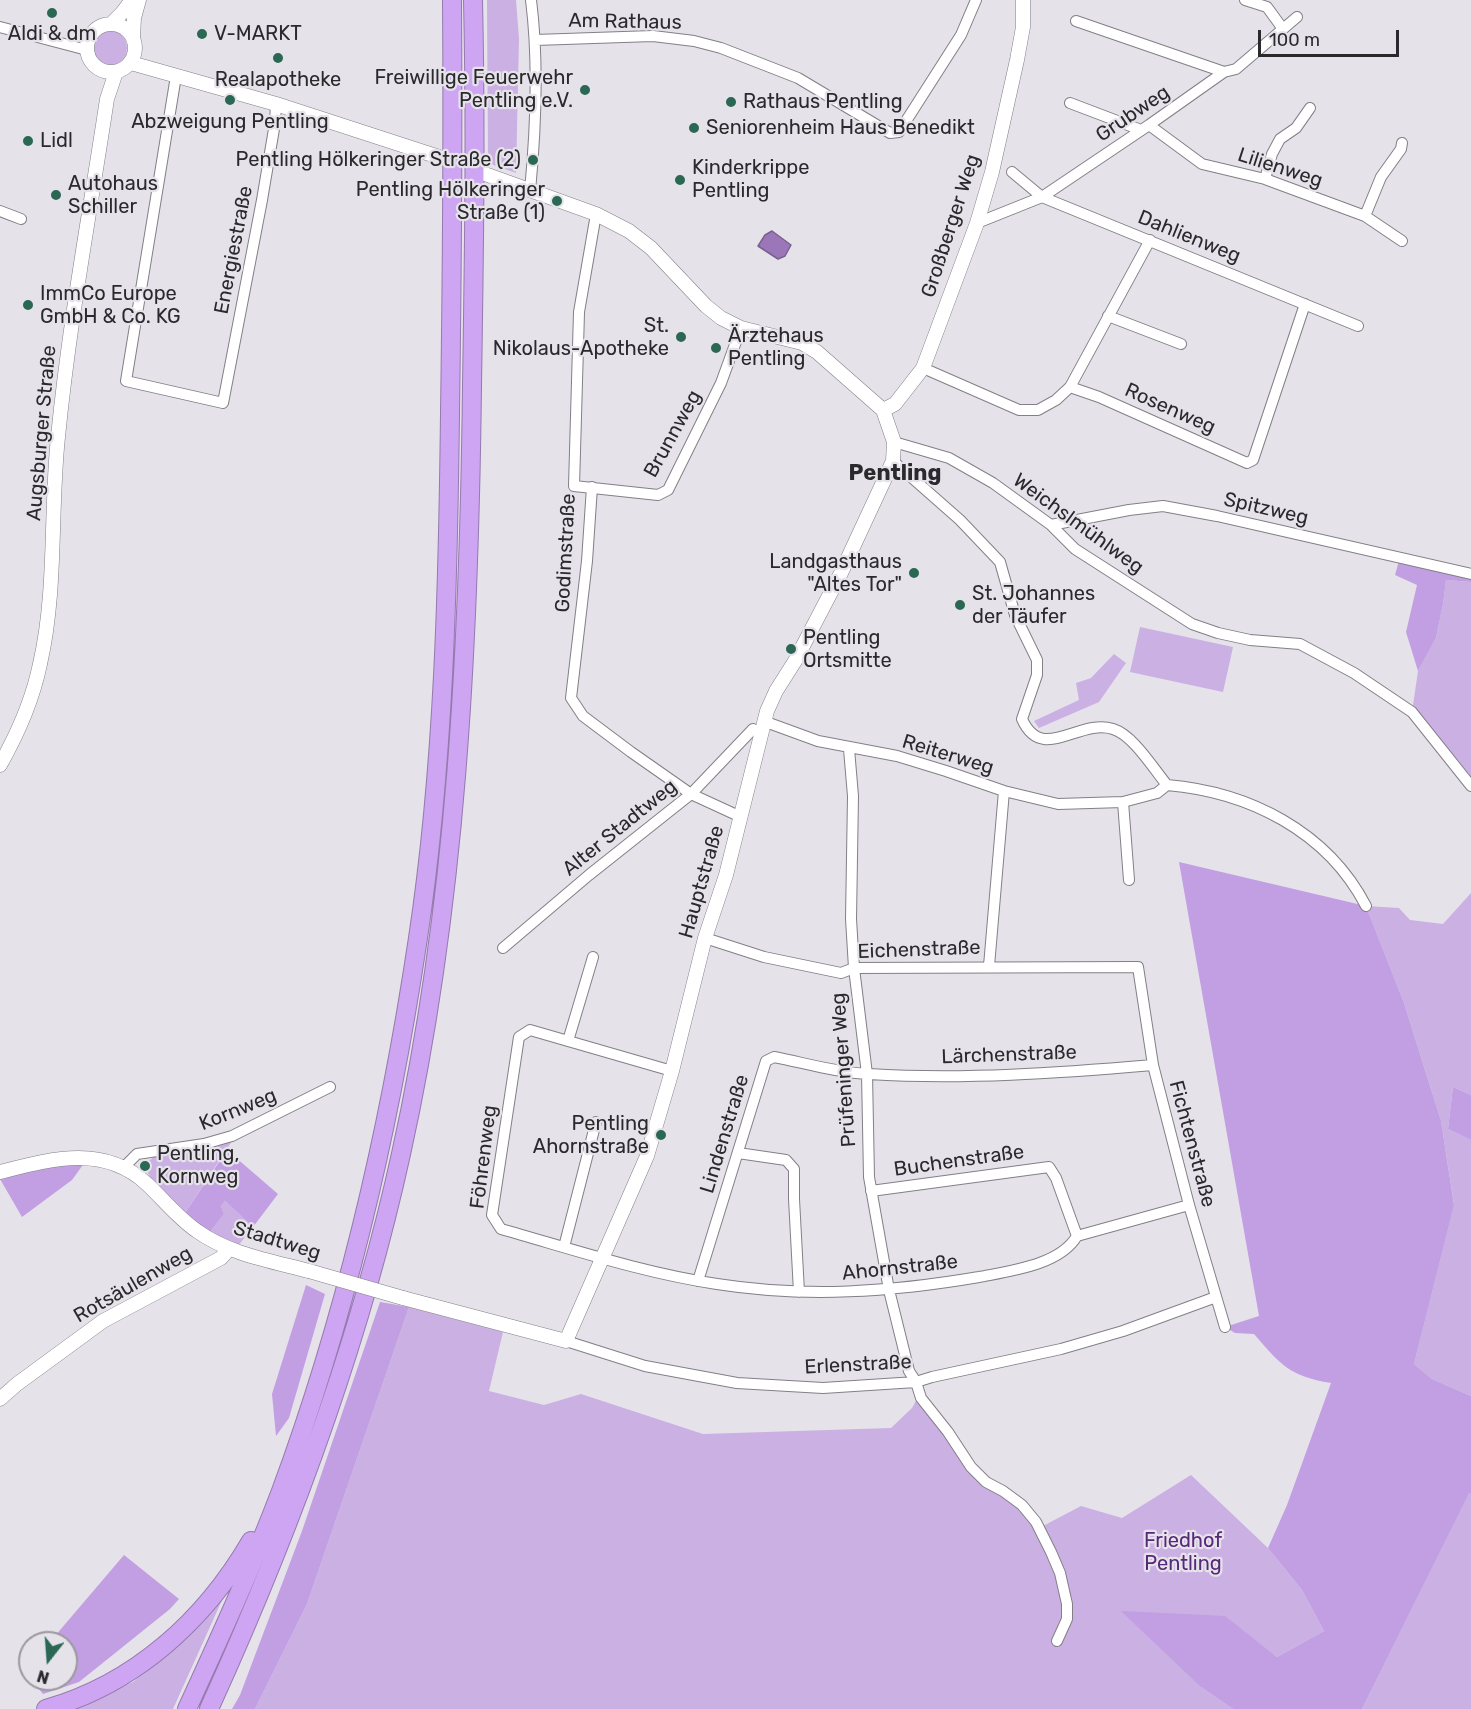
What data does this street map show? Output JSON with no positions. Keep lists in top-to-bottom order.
{
  "streets": {
    "street": [
      "Am Rathaus",
      "Grubweg",
      "Lilienweg",
      "Großberger Weg",
      "Dahlienweg",
      "Energiestraße",
      "Rosenweg",
      "Augsburger Straße",
      "Brunnweg",
      "Spitzweg",
      "Weichslmühlweg",
      "Godimstraße",
      "Reiterweg",
      "Alter Stadtweg",
      "Hauptstraße",
      "Eichenstraße",
      "Lärchenstraße",
      "Prüfeninger Weg",
      "Kornweg",
      "Lindenstraße",
      "Fichtenstraße",
      "Föhrenweg",
      "Buchenstraße",
      "Stadtweg",
      "Ahornstraße",
      "Rotsäulenweg",
      "Erlenstraße"
    ]
  },
  "crossings": [
    ["Grubweg", "Lilienweg"],
    ["Grubweg", "Großberger Weg"],
    ["Grubweg", "Dahlienweg"],
    ["Dahlienweg", "Rosenweg"],
    ["Brunnweg", "Godimstraße"],
    ["Spitzweg", "Weichslmühlweg"],
    ["Weichslmühlweg", "Hauptstraße"],
    ["Godimstraße", "Alter Stadtweg"],
    ["Godimstraße", "Hauptstraße"],
    ["Reiterweg", "Hauptstraße"],
    ["Reiterweg", "Prüfeninger Weg"],
    ["Hauptstraße", "Eichenstraße"],
    ["Hauptstraße", "Föhrenweg"],
    ["Hauptstraße", "Stadtweg"],
    ["Hauptstraße", "Ahornstraße"],
    ["Hauptstraße", "Erlenstraße"],
    ["Eichenstraße", "Prüfeninger Weg"],
    ["Eichenstraße", "Fichtenstraße"],
    ["Lärchenstraße", "Prüfeninger Weg"],
    ["Lärchenstraße", "Lindenstraße"],
    ["Lärchenstraße", "Fichtenstraße"],
    ["Prüfeninger Weg", "Lindenstraße"],
    ["Prüfeninger Weg", "Buchenstraße"],
    ["Prüfeninger Weg", "Ahornstraße"],
    ["Prüfeninger Weg", "Erlenstraße"],
    ["Kornweg", "Stadtweg"],
    ["Lindenstraße", "Ahornstraße"],
    ["Fichtenstraße", "Ahornstraße"],
    ["Fichtenstraße", "Erlenstraße"],
    ["Föhrenweg", "Ahornstraße"],
    ["Buchenstraße", "Ahornstraße"],
    ["Stadtweg", "Rotsäulenweg"],
    ["Stadtweg", "Erlenstraße"]
  ],
  "districts": ["Pentling"],
  "parks": ["Friedhof Pentling"],
  "places": [
    "Aldi & dm",
    "V-MARKT",
    "Realapotheke",
    "Freiwillige Feuerwehr Pentling e.V.",
    "Abzweigung Pentling",
    "Rathaus Pentling",
    "Seniorenheim Haus Benedikt",
    "Lidl",
    "Pentling Hölkeringer Straße (2)",
    "Kinderkrippe Pentling",
    "Autohaus Schiller",
    "Pentling Hölkeringer Straße (1)",
    "ImmCo Europe GmbH & Co. KG",
    "St. Nikolaus-Apotheke",
    "Ärztehaus Pentling",
    "Landgasthaus \"Altes Tor\"",
    "St. Johannes der Täufer",
    "Pentling Ortsmitte",
    "Pentling Ahornstraße",
    "Pentling, Kornweg"
  ],
  "scale_bar": "100 m",
  "north": "bottom"
}
